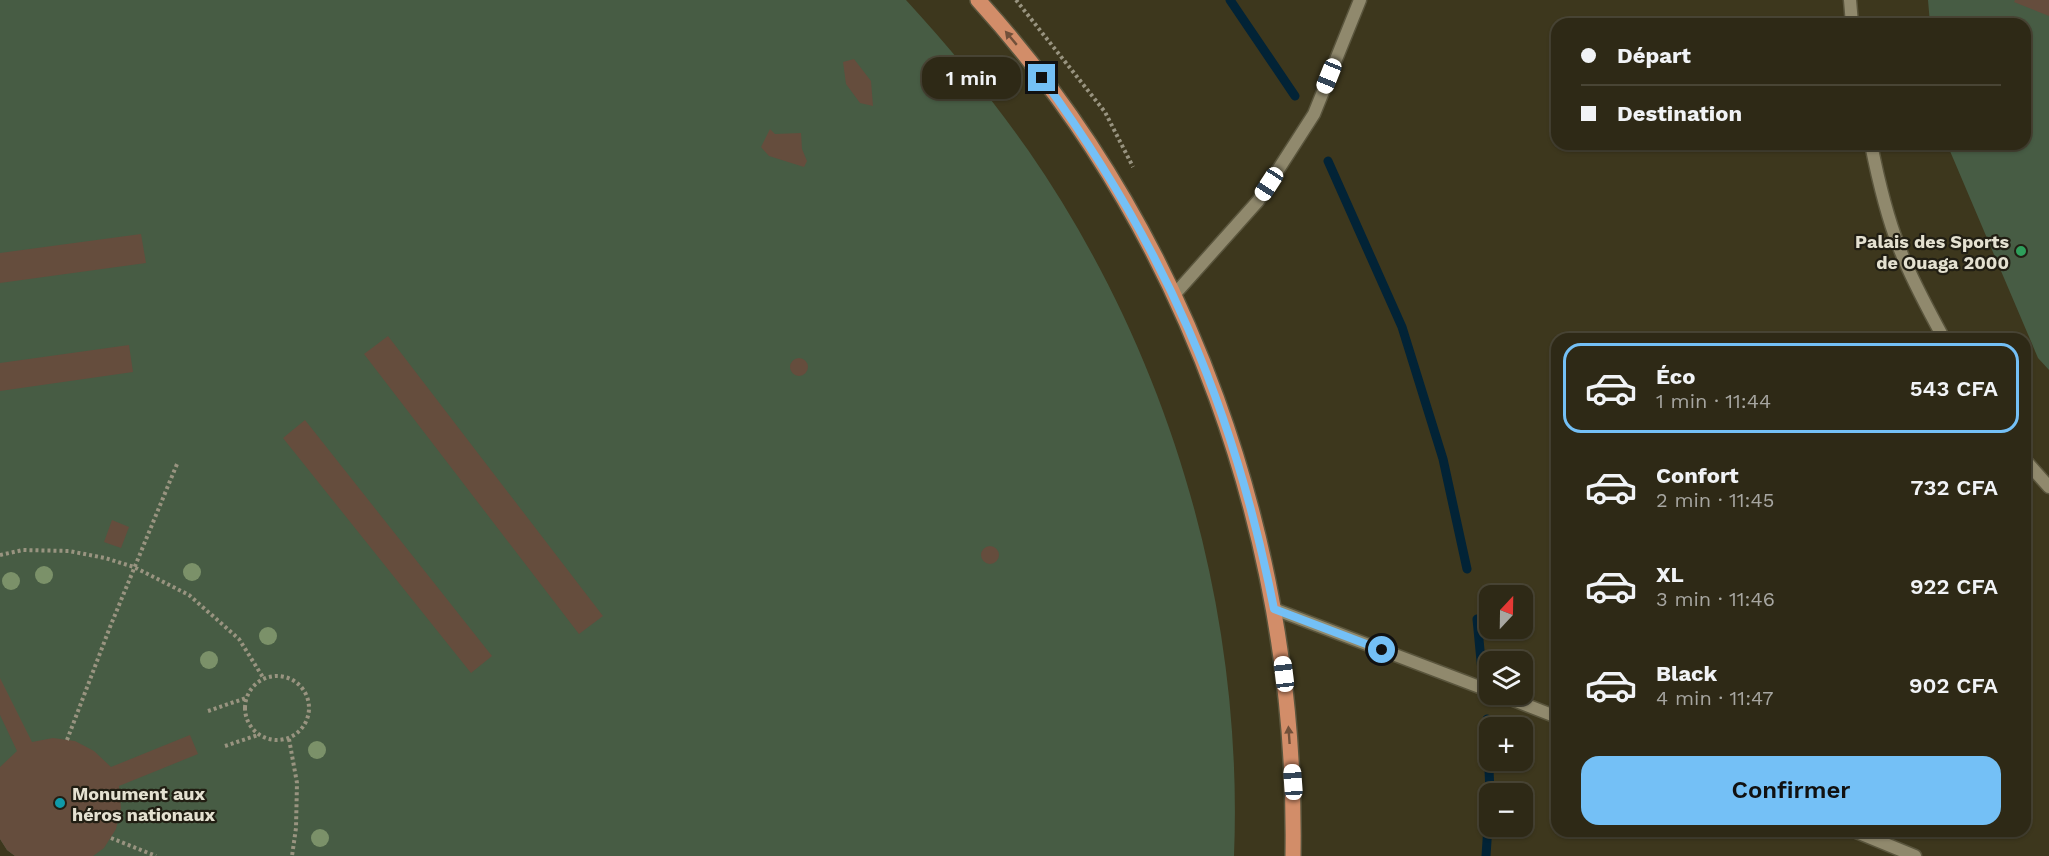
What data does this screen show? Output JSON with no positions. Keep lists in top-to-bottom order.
{
  "places": ["Palais des Sports de Ouaga 2000", "Monument aux héros nationaux"],
  "north": "top",
  "page": {
    "banner": ["Départ", "Destination"],
    "bubble": "1 min",
    "list": [
      {
        "name": "Éco",
        "note": "1 min · 11:44",
        "value": "543 CFA"
      },
      {
        "name": "Confort",
        "note": "2 min · 11:45",
        "value": "732 CFA"
      },
      {
        "name": "XL",
        "note": "3 min · 11:46",
        "value": "922 CFA"
      },
      {
        "name": "Black",
        "note": "4 min · 11:47",
        "value": "902 CFA"
      }
    ],
    "map_buttons": ["+", "−"],
    "buttons": "Confirmer"
  }
}
